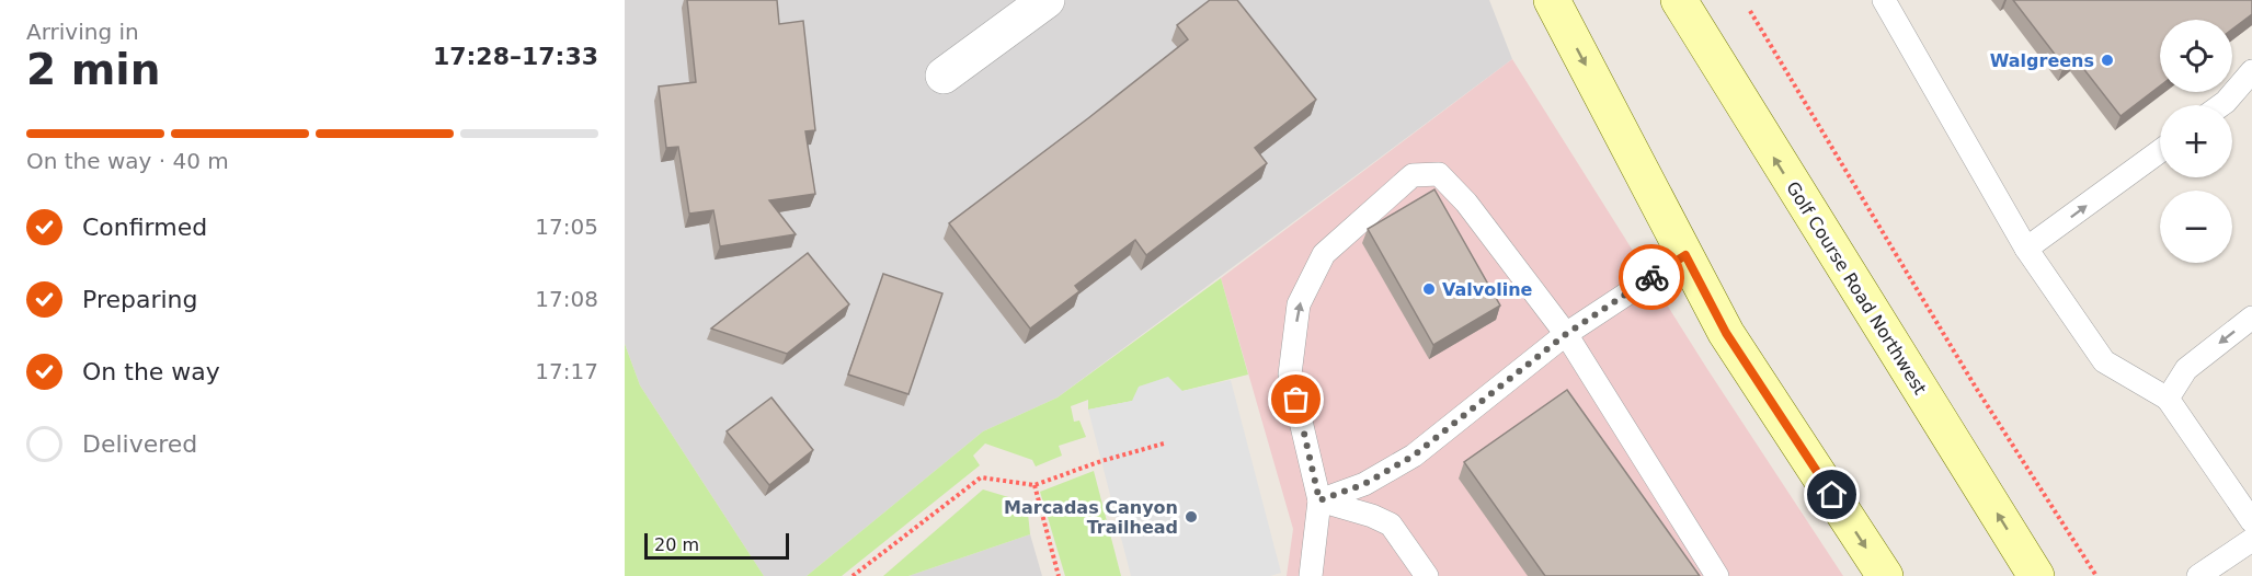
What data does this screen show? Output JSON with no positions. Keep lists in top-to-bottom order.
{
  "streets": {
    "main road": ["Golf Course Road Northwest"]
  },
  "places": ["Walgreens", "Valvoline", "Marcadas Canyon Trailhead"],
  "scale_bar": "20 m",
  "page": {
    "heading": ["2 min", "Arriving in", "17:28–17:33"],
    "map_buttons": ["+", "−"],
    "bar": "On the way · 40 m",
    "list": [
      ["Confirmed", "17:05"],
      ["Preparing", "17:08"],
      ["On the way", "17:17"],
      "Delivered"
    ],
    "scale": "20 m"
  }
}
